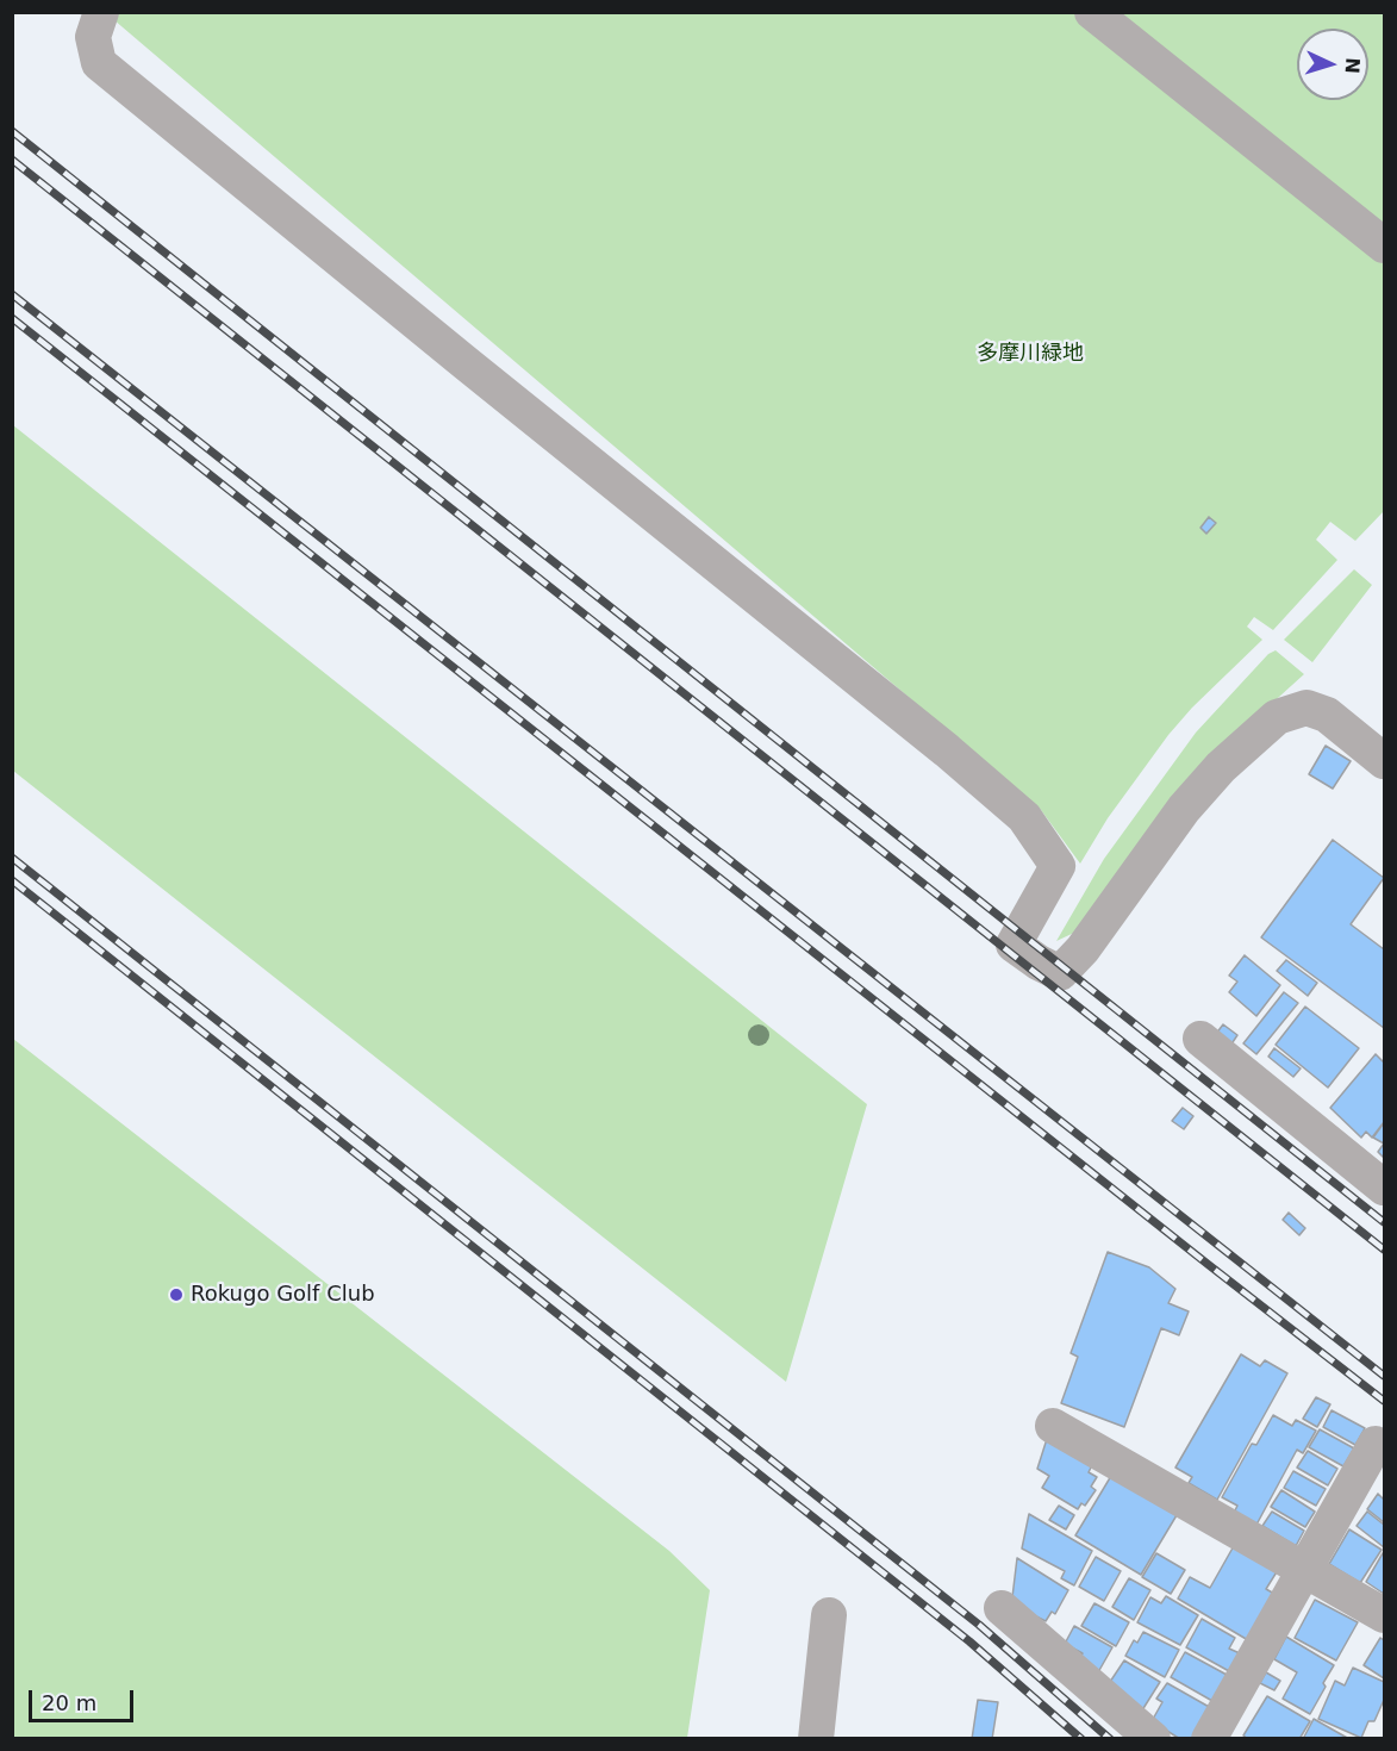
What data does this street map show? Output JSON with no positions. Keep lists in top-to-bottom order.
{
  "parks": ["多摩川緑地"],
  "places": ["Rokugo Golf Club"],
  "scale_bar": "20 m",
  "north": "right"
}
